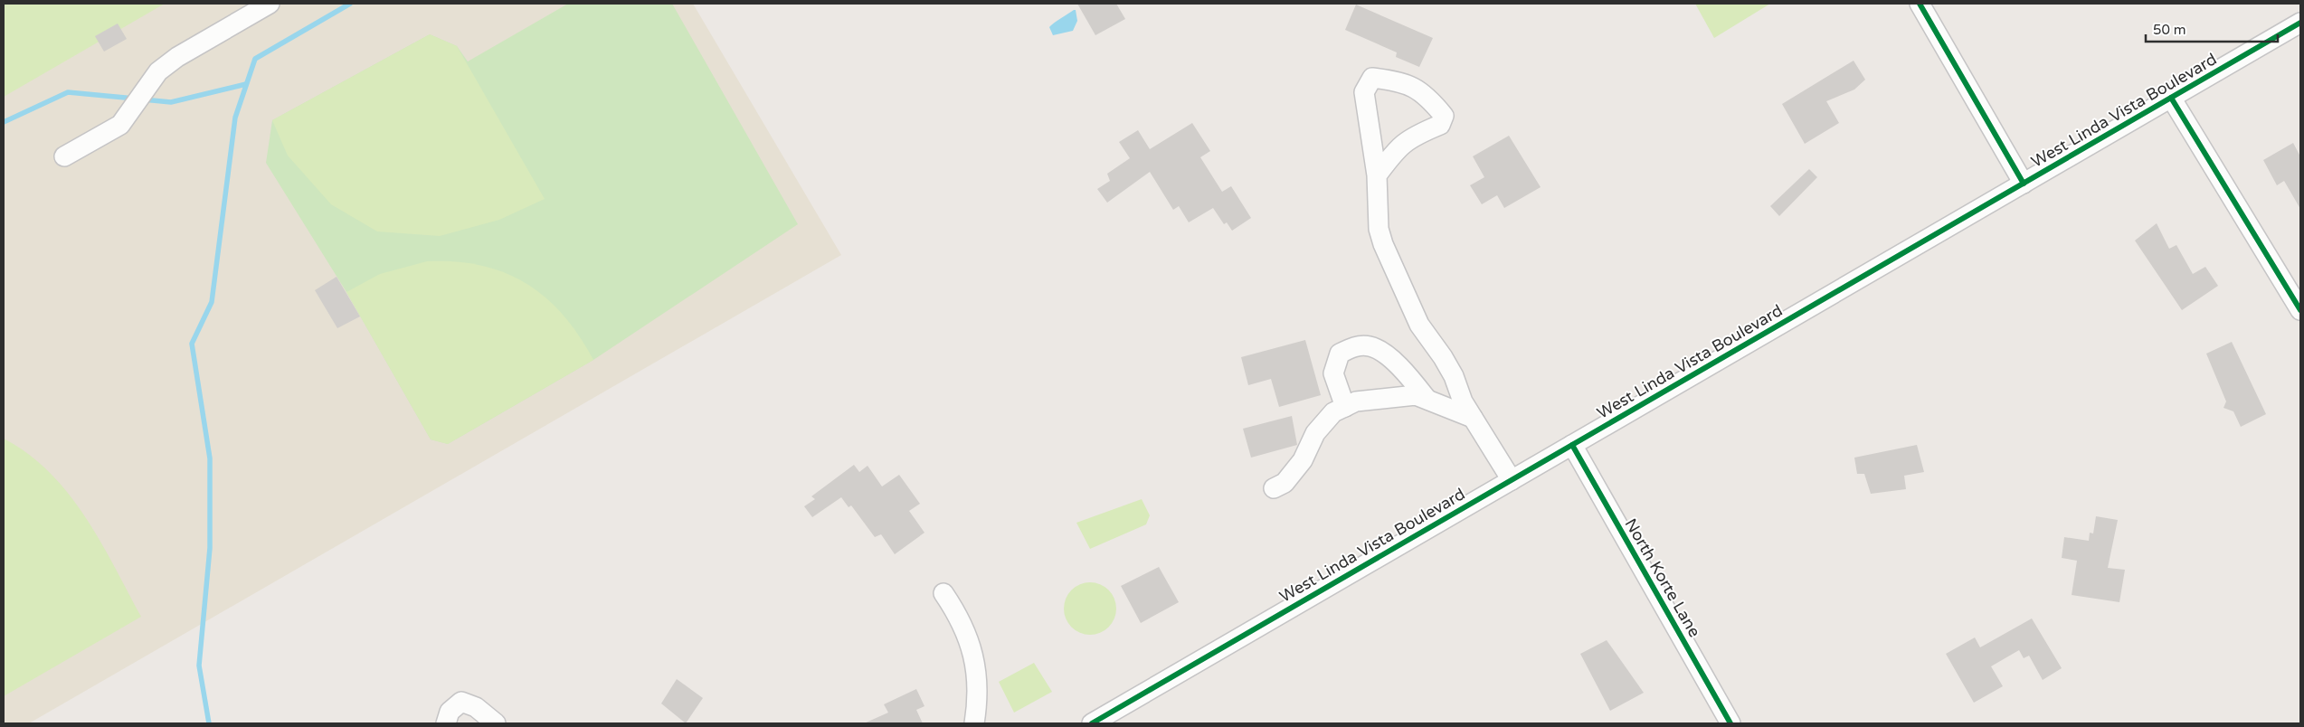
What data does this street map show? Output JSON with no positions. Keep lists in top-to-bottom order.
{
  "streets": {
    "street": ["West Linda Vista Boulevard", "North Korte Lane"]
  },
  "crossings": [
    ["West Linda Vista Boulevard", "North Korte Lane"]
  ],
  "scale_bar": "50 m"
}
